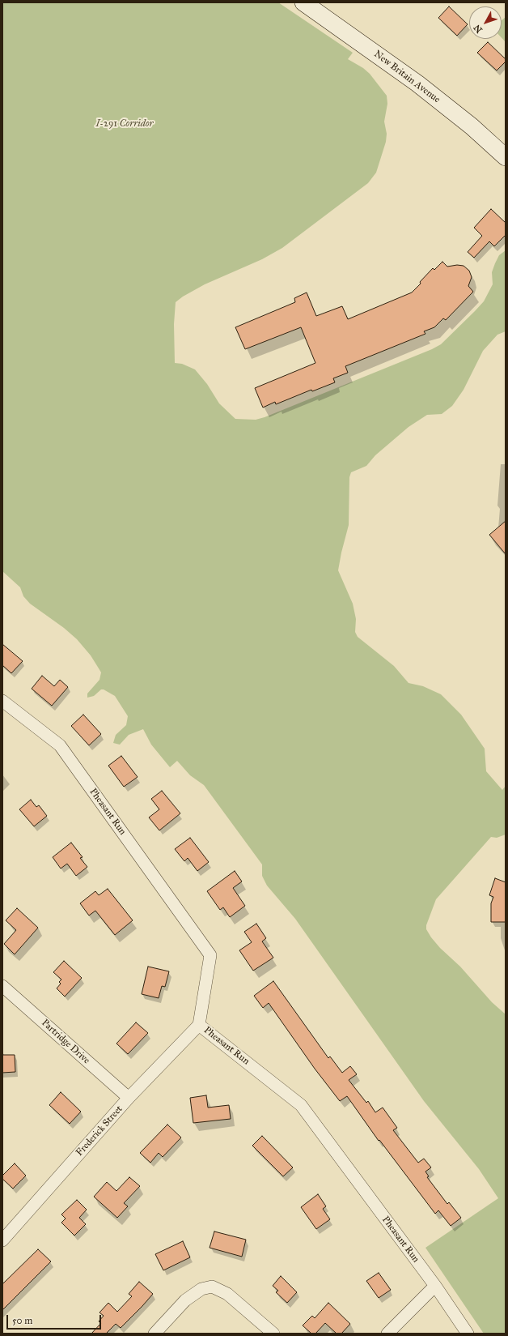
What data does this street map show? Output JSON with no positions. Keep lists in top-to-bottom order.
{
  "streets": {
    "main road": ["New Britain Avenue"],
    "street": ["Pheasant Run", "Partridge Drive", "Frederick Street"]
  },
  "crossings": [
    ["Pheasant Run", "Frederick Street"],
    ["Partridge Drive", "Frederick Street"]
  ],
  "parks": ["I-291 Corridor"],
  "scale_bar": "50 m",
  "north": "bottom left"
}
